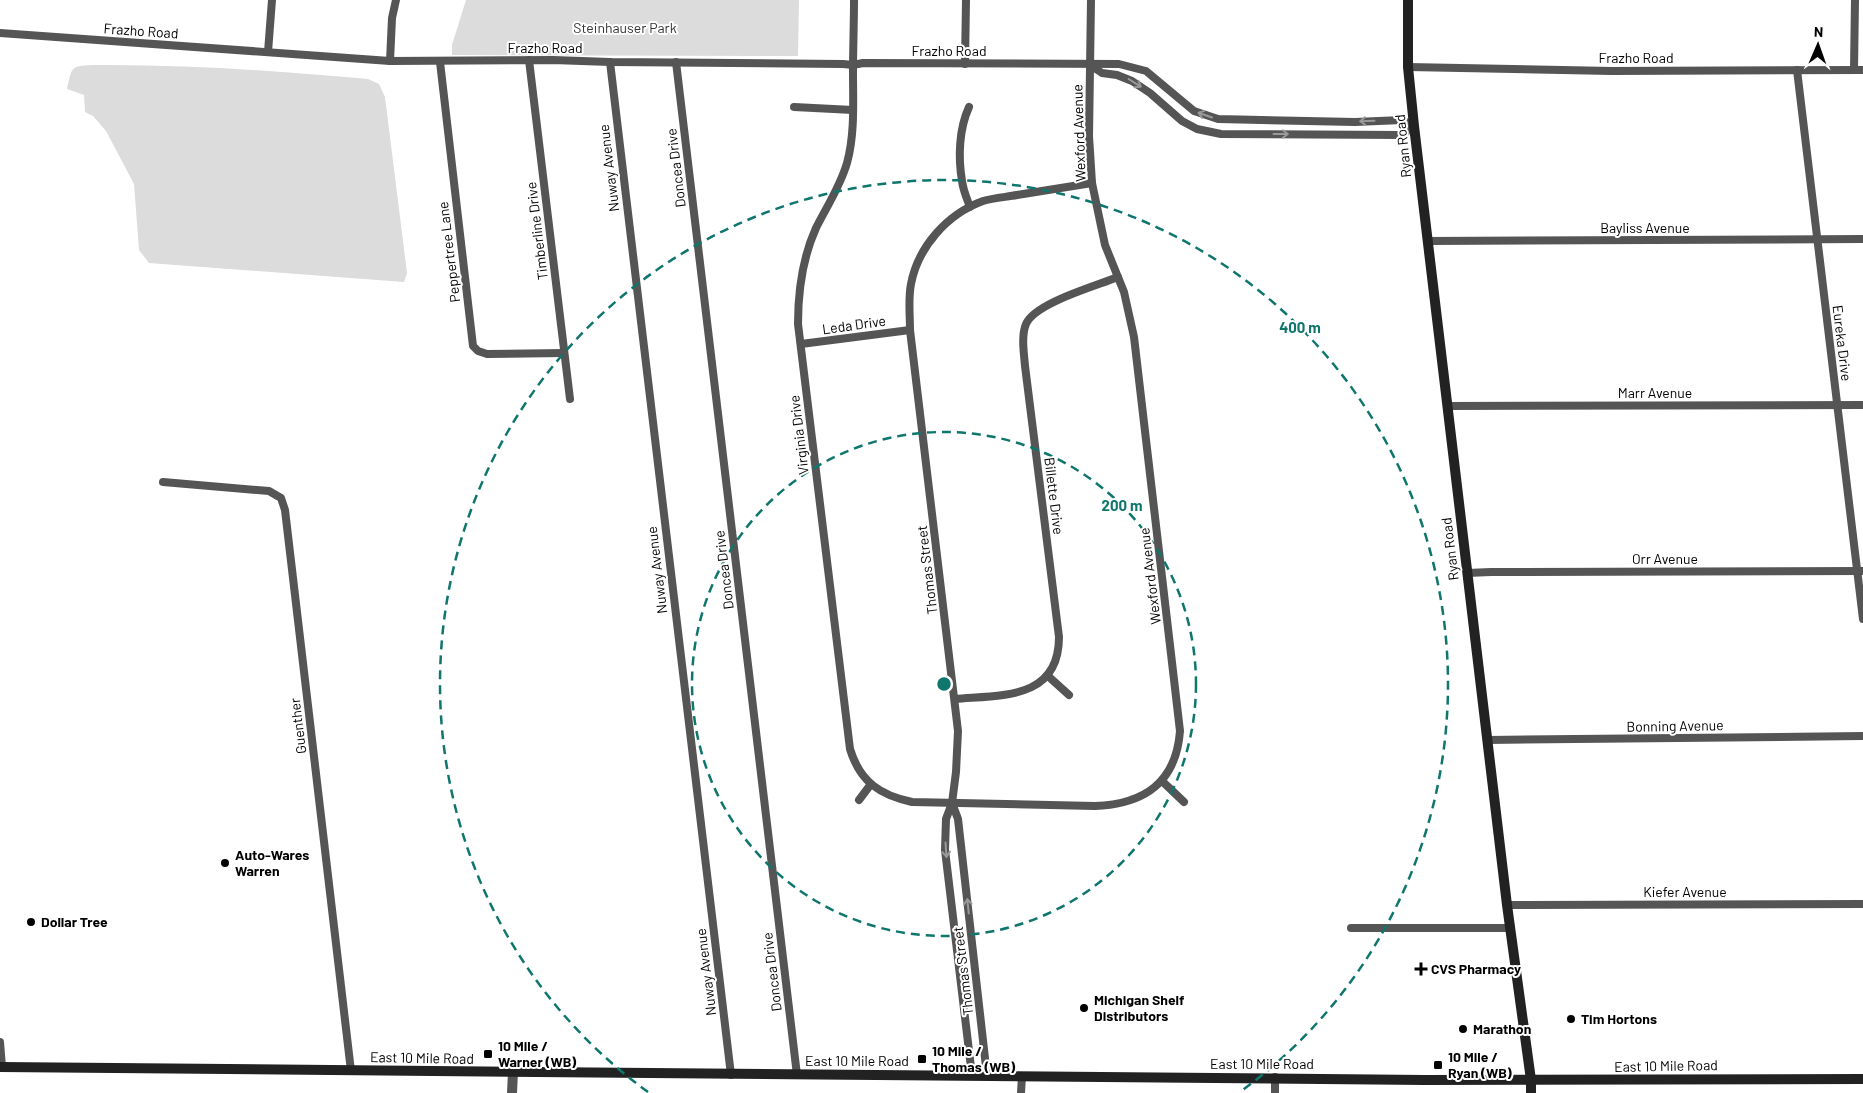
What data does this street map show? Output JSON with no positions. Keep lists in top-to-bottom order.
{
  "streets": {
    "main road": ["Ryan Road", "East 10 Mile Road"],
    "street": [
      "Frazho Road",
      "Wexford Avenue",
      "Nuway Avenue",
      "Doncea Drive",
      "Bayliss Avenue",
      "Timberline Drive",
      "Peppertree Lane",
      "Leda Drive",
      "Eureka Drive",
      "Marr Avenue",
      "Virginia Drive",
      "Billette Drive",
      "Orr Avenue",
      "Thomas Street",
      "Guenther",
      "Bonning Avenue",
      "Kiefer Avenue"
    ]
  },
  "crossings": [
    ["Frazho Road", "Wexford Avenue"],
    ["Frazho Road", "Ryan Road"],
    ["Frazho Road", "Nuway Avenue"],
    ["Frazho Road", "Doncea Drive"],
    ["Frazho Road", "Timberline Drive"],
    ["Frazho Road", "Peppertree Lane"],
    ["Frazho Road", "Eureka Drive"],
    ["Frazho Road", "Virginia Drive"],
    ["Wexford Avenue", "Virginia Drive"],
    ["Wexford Avenue", "Billette Drive"],
    ["Wexford Avenue", "Thomas Street"],
    ["Ryan Road", "Bayliss Avenue"],
    ["Ryan Road", "Marr Avenue"],
    ["Ryan Road", "Orr Avenue"],
    ["Ryan Road", "Bonning Avenue"],
    ["Ryan Road", "Kiefer Avenue"],
    ["Ryan Road", "East 10 Mile Road"],
    ["Nuway Avenue", "East 10 Mile Road"],
    ["Doncea Drive", "East 10 Mile Road"],
    ["Bayliss Avenue", "Eureka Drive"],
    ["Timberline Drive", "Peppertree Lane"],
    ["Leda Drive", "Virginia Drive"],
    ["Leda Drive", "Thomas Street"],
    ["Eureka Drive", "Marr Avenue"],
    ["Eureka Drive", "Orr Avenue"],
    ["Virginia Drive", "Thomas Street"],
    ["Thomas Street", "East 10 Mile Road"],
    ["Guenther", "East 10 Mile Road"]
  ],
  "parks": ["Steinhauser Park"],
  "places": {
    "other": [
      "Auto-Wares Warren",
      "Dollar Tree",
      "Michigan Shelf Distributors",
      "Tim Hortons",
      "Marathon"
    ],
    "health": ["CVS Pharmacy"],
    "transit": ["10 Mile / Warner (WB)", "10 Mile / Thomas (WB)", "10 Mile / Ryan (WB)"]
  },
  "north": "top",
  "rings": ["400 m", "200 m"]
}
